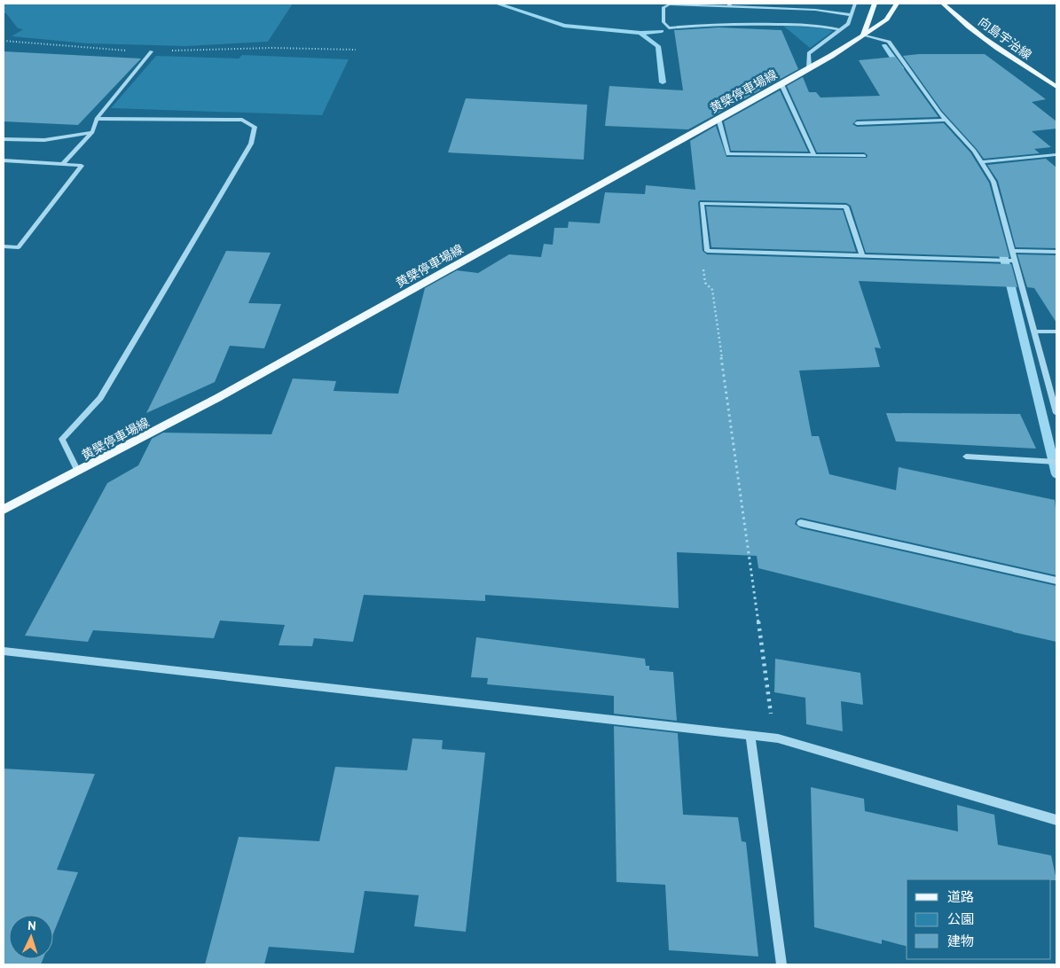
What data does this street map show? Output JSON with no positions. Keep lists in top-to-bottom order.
{
  "streets": {
    "main road": ["向島宇治線", "黄檗停車場線"]
  },
  "legend": ["道路", "公園", "建物"],
  "north": "top"
}
